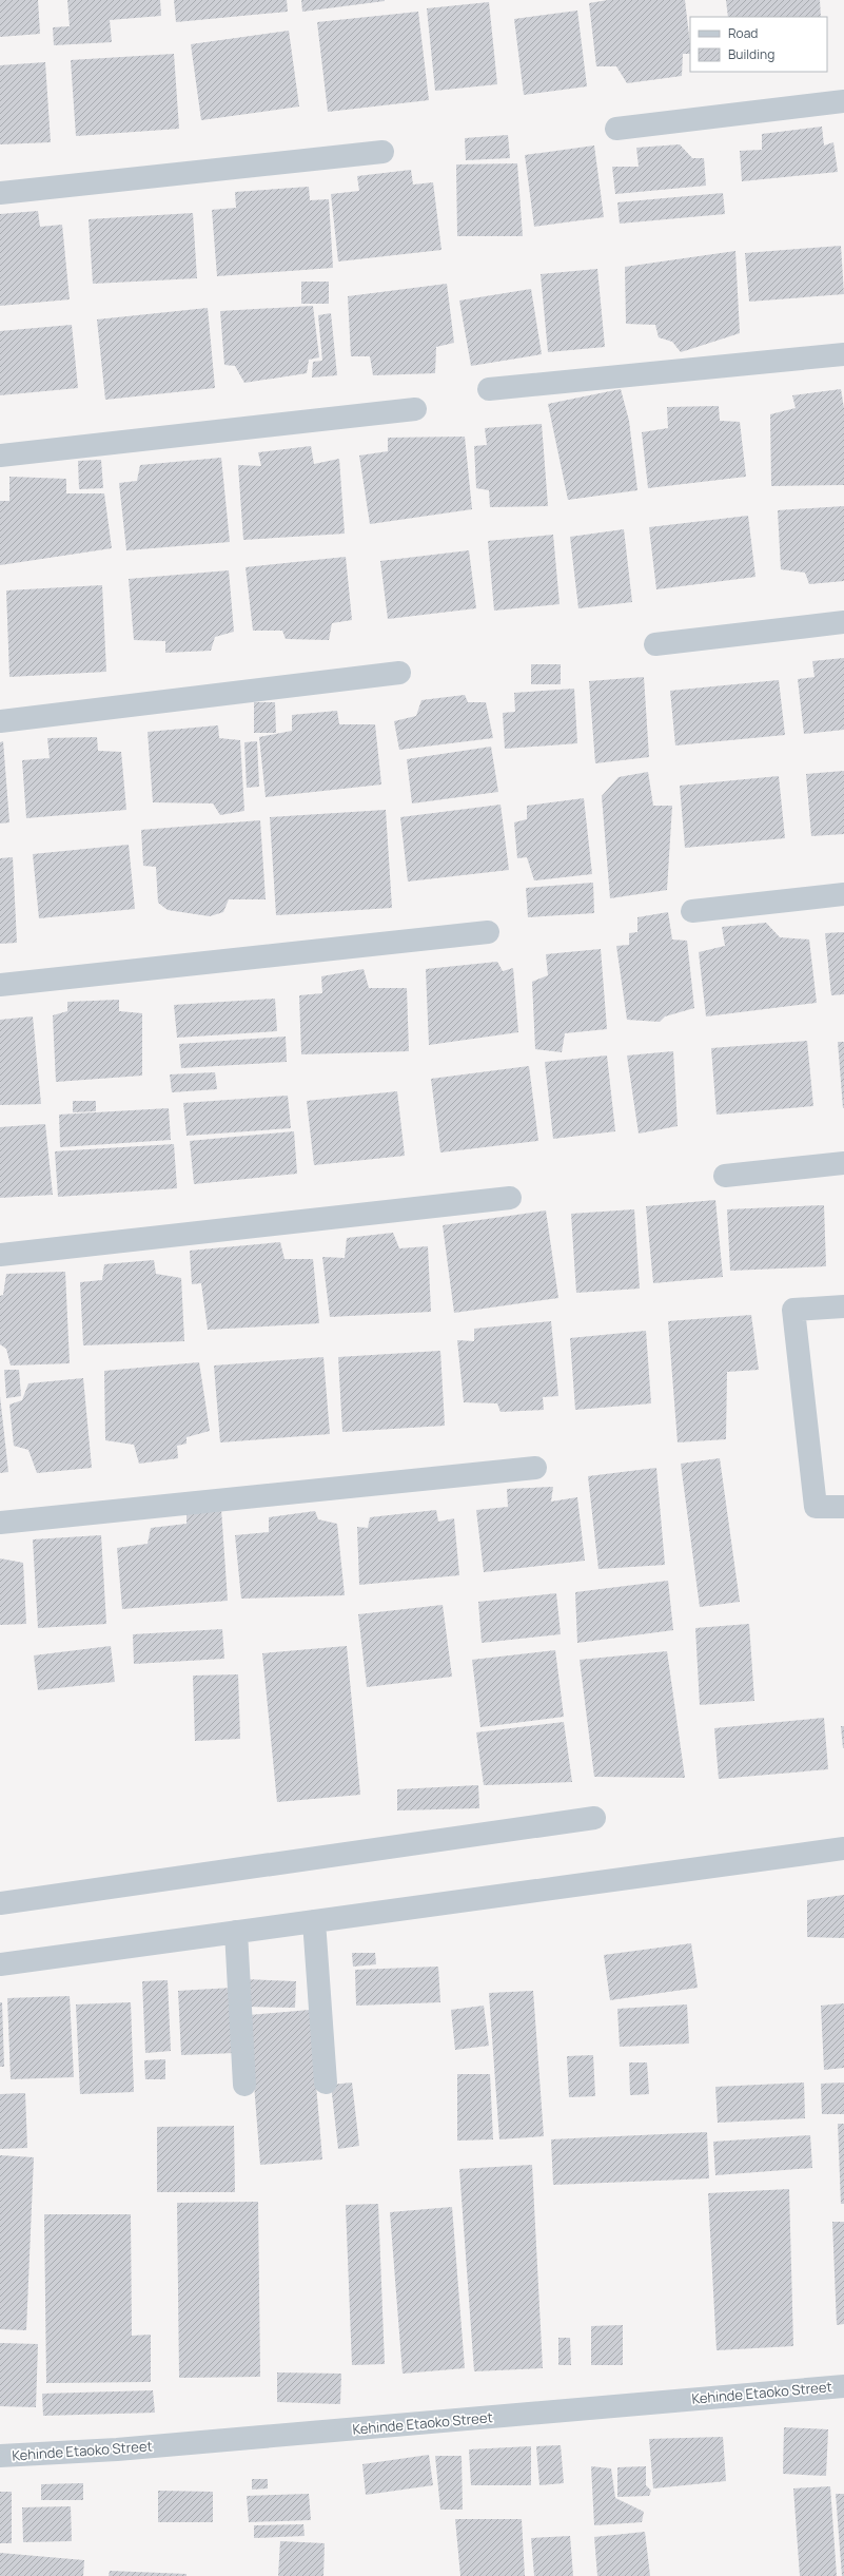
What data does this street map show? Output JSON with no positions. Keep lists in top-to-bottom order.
{
  "streets": {
    "street": ["Kehinde Etaoko Street"]
  },
  "legend": ["Road", "Building"]
}
